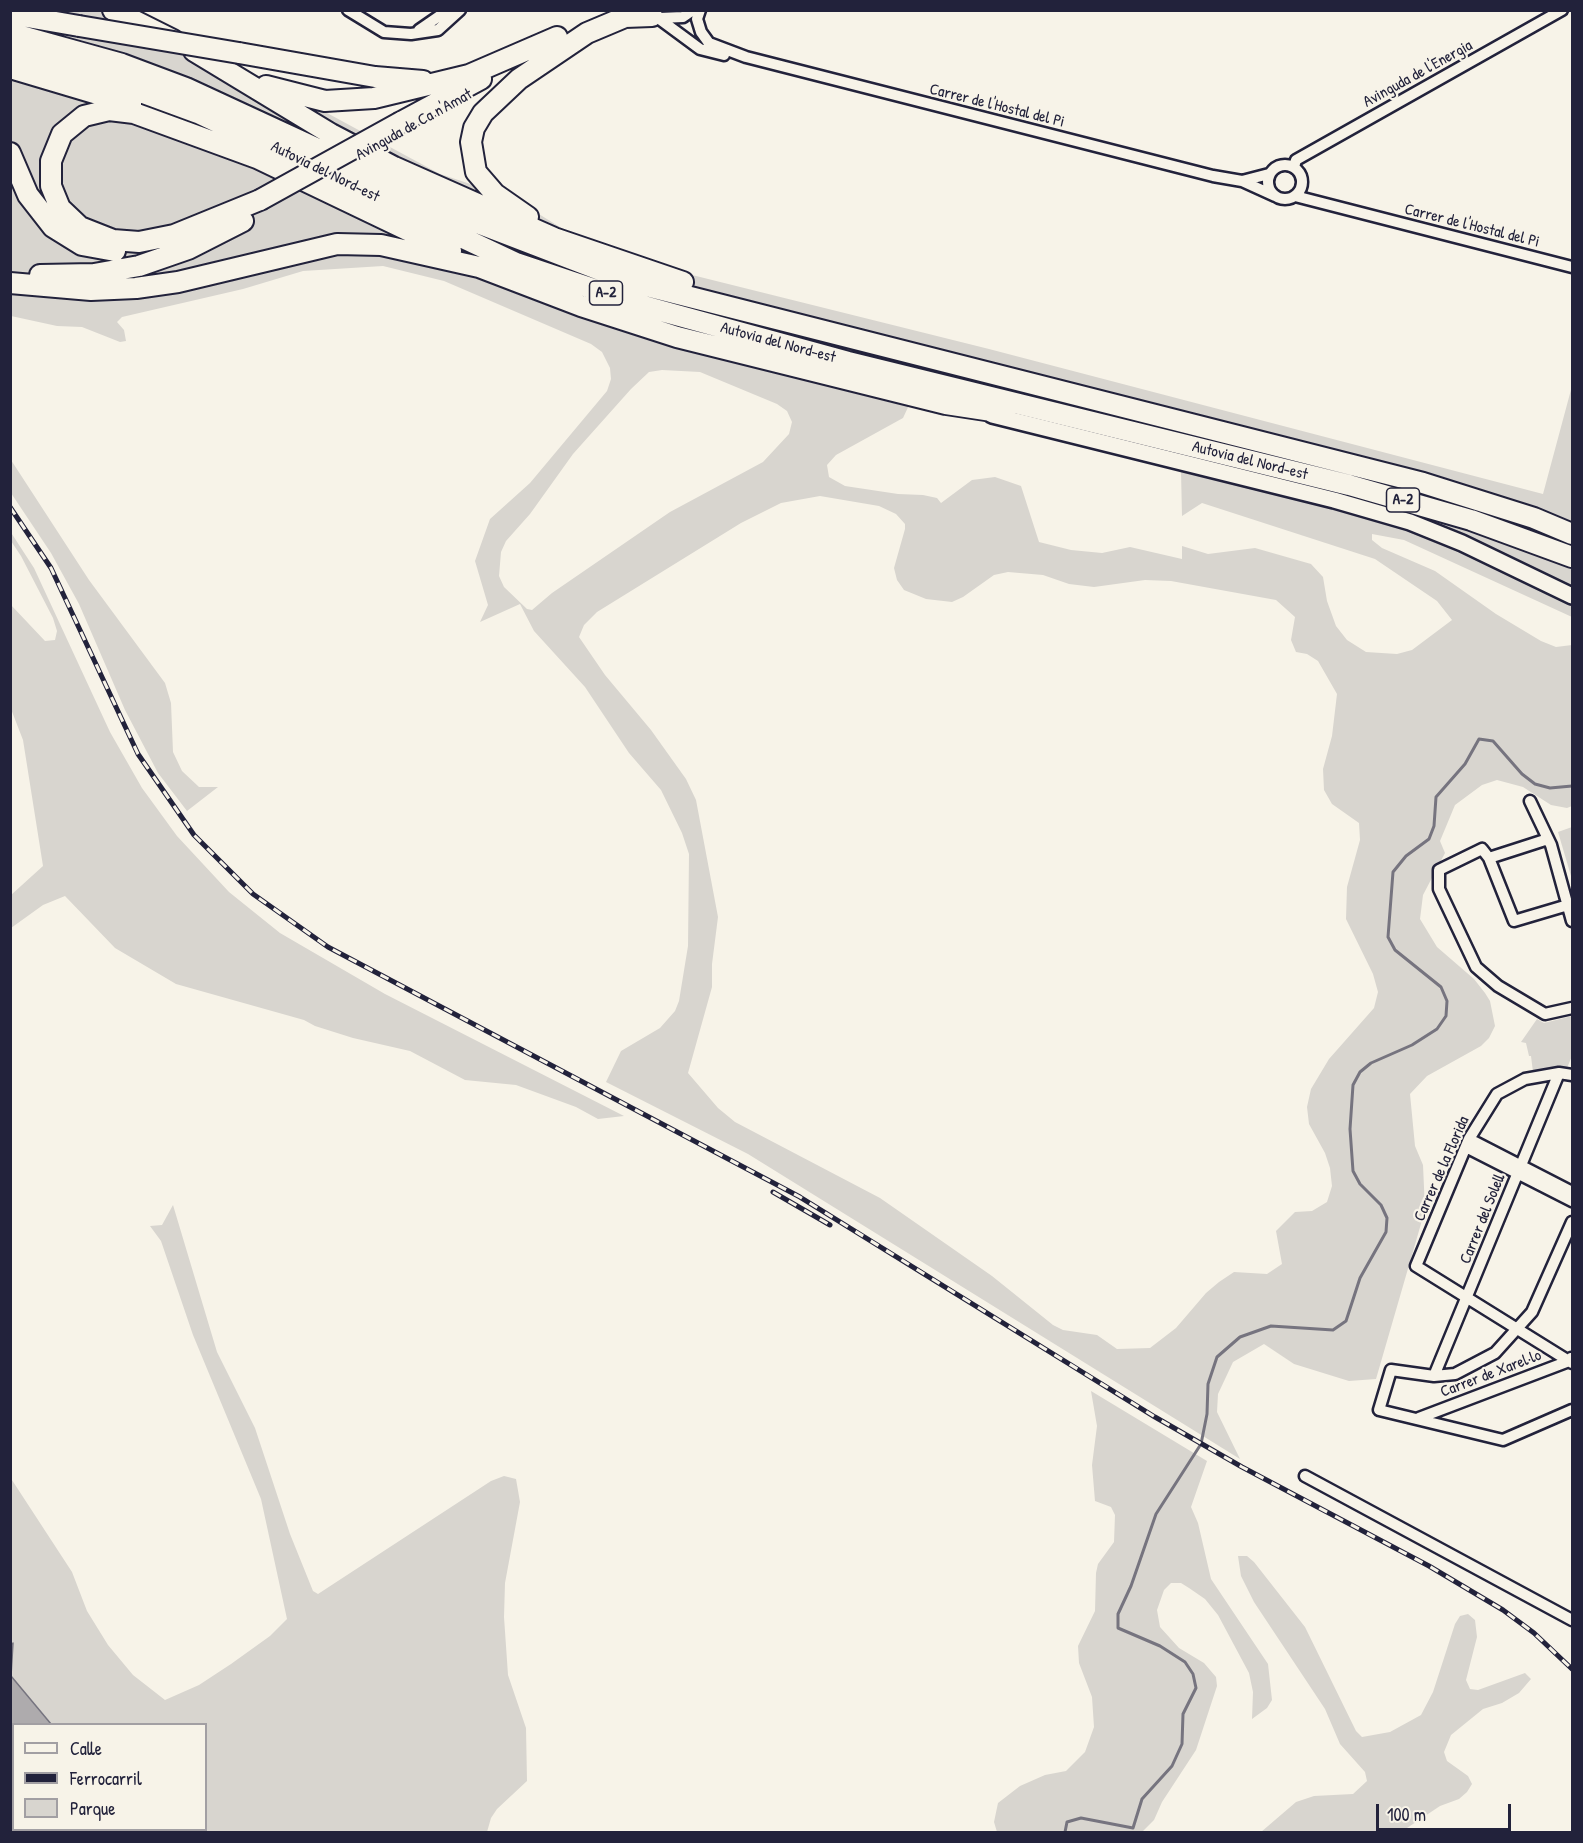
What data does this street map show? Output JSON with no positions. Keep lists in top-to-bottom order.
{
  "streets": {
    "highway": ["Autovia del Nord-est", "A-2"],
    "street": [
      "Avinguda de l'Energia",
      "Carrer de l'Hostal del Pi",
      "Carrer de la Florida",
      "Carrer del Solell",
      "Carrer de Xarel·lo"
    ]
  },
  "crossings": [
    ["Avinguda de l'Energia", "Carrer de l'Hostal del Pi"],
    ["Carrer de la Florida", "Carrer del Solell"]
  ],
  "legend": ["Calle", "Ferrocarril", "Parque"],
  "scale_bar": "100 m"
}
